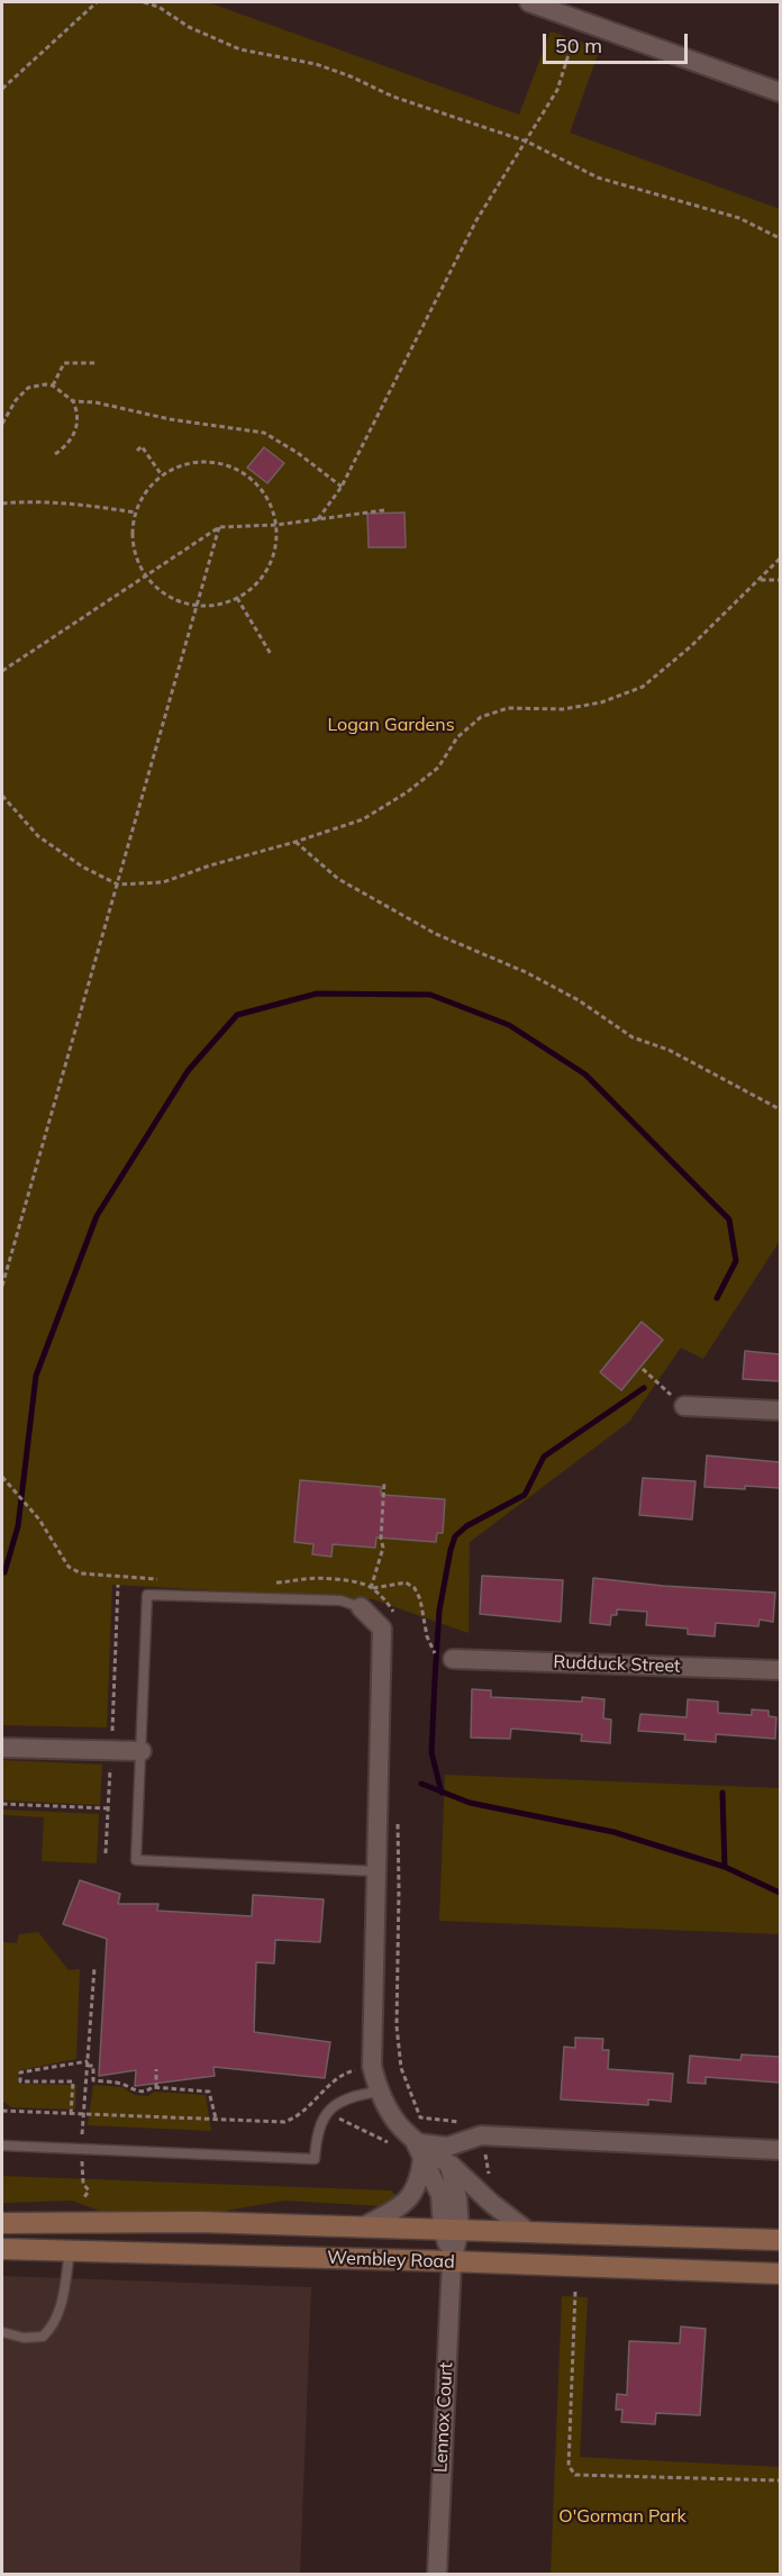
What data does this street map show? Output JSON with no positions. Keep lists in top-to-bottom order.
{
  "streets": {
    "main road": ["Wembley Road"],
    "street": ["Rudduck Street", "Lennox Court"]
  },
  "crossings": [
    ["Wembley Road", "Lennox Court"]
  ],
  "parks": ["Logan Gardens", "O'Gorman Park"],
  "scale_bar": "50 m"
}
